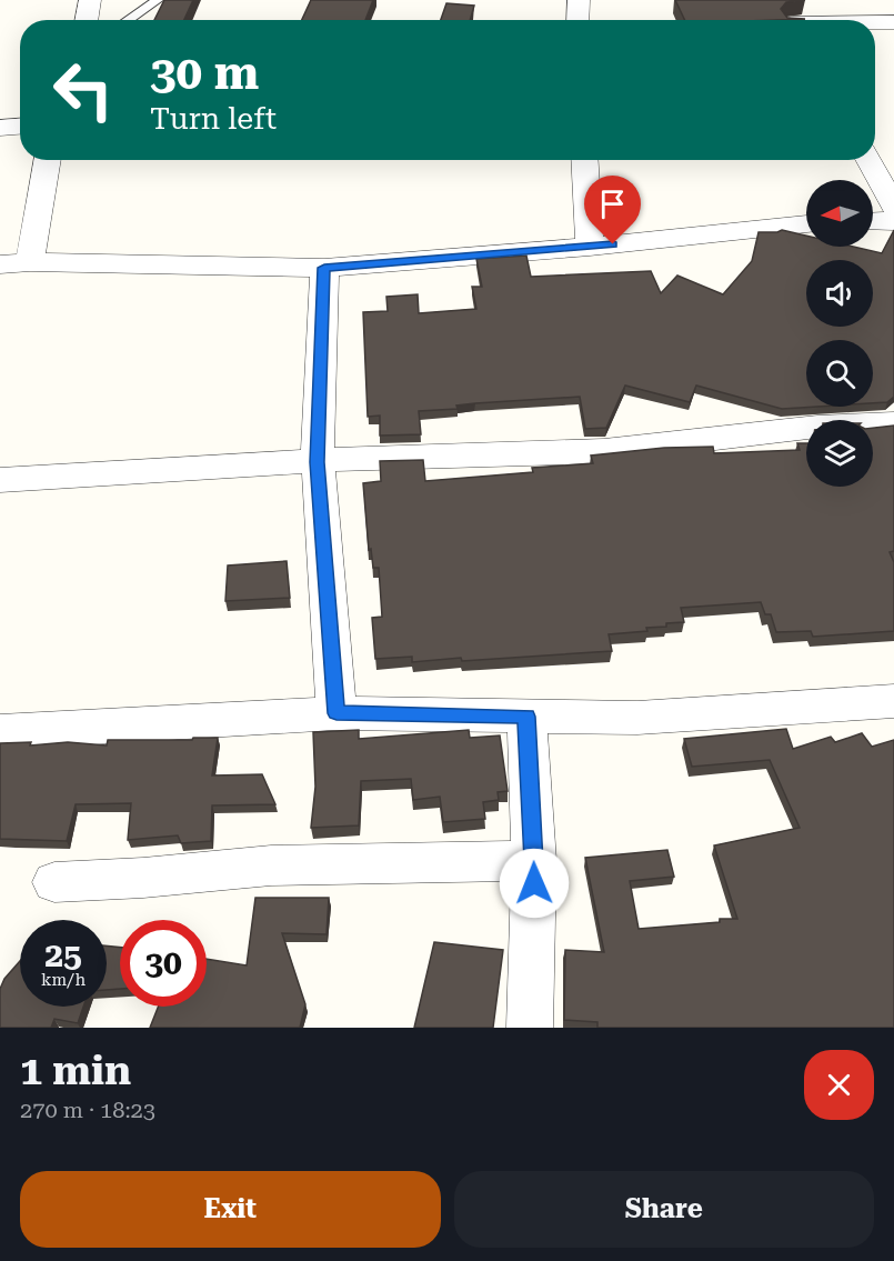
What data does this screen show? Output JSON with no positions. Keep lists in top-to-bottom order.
{
  "north": "left",
  "page": {
    "turn": ["30 m", "Turn left"],
    "speed": "25 km/h",
    "limit": "30",
    "heading": ["1 min", "270 m · 18:23"],
    "buttons": ["Exit", "Share"]
  }
}
